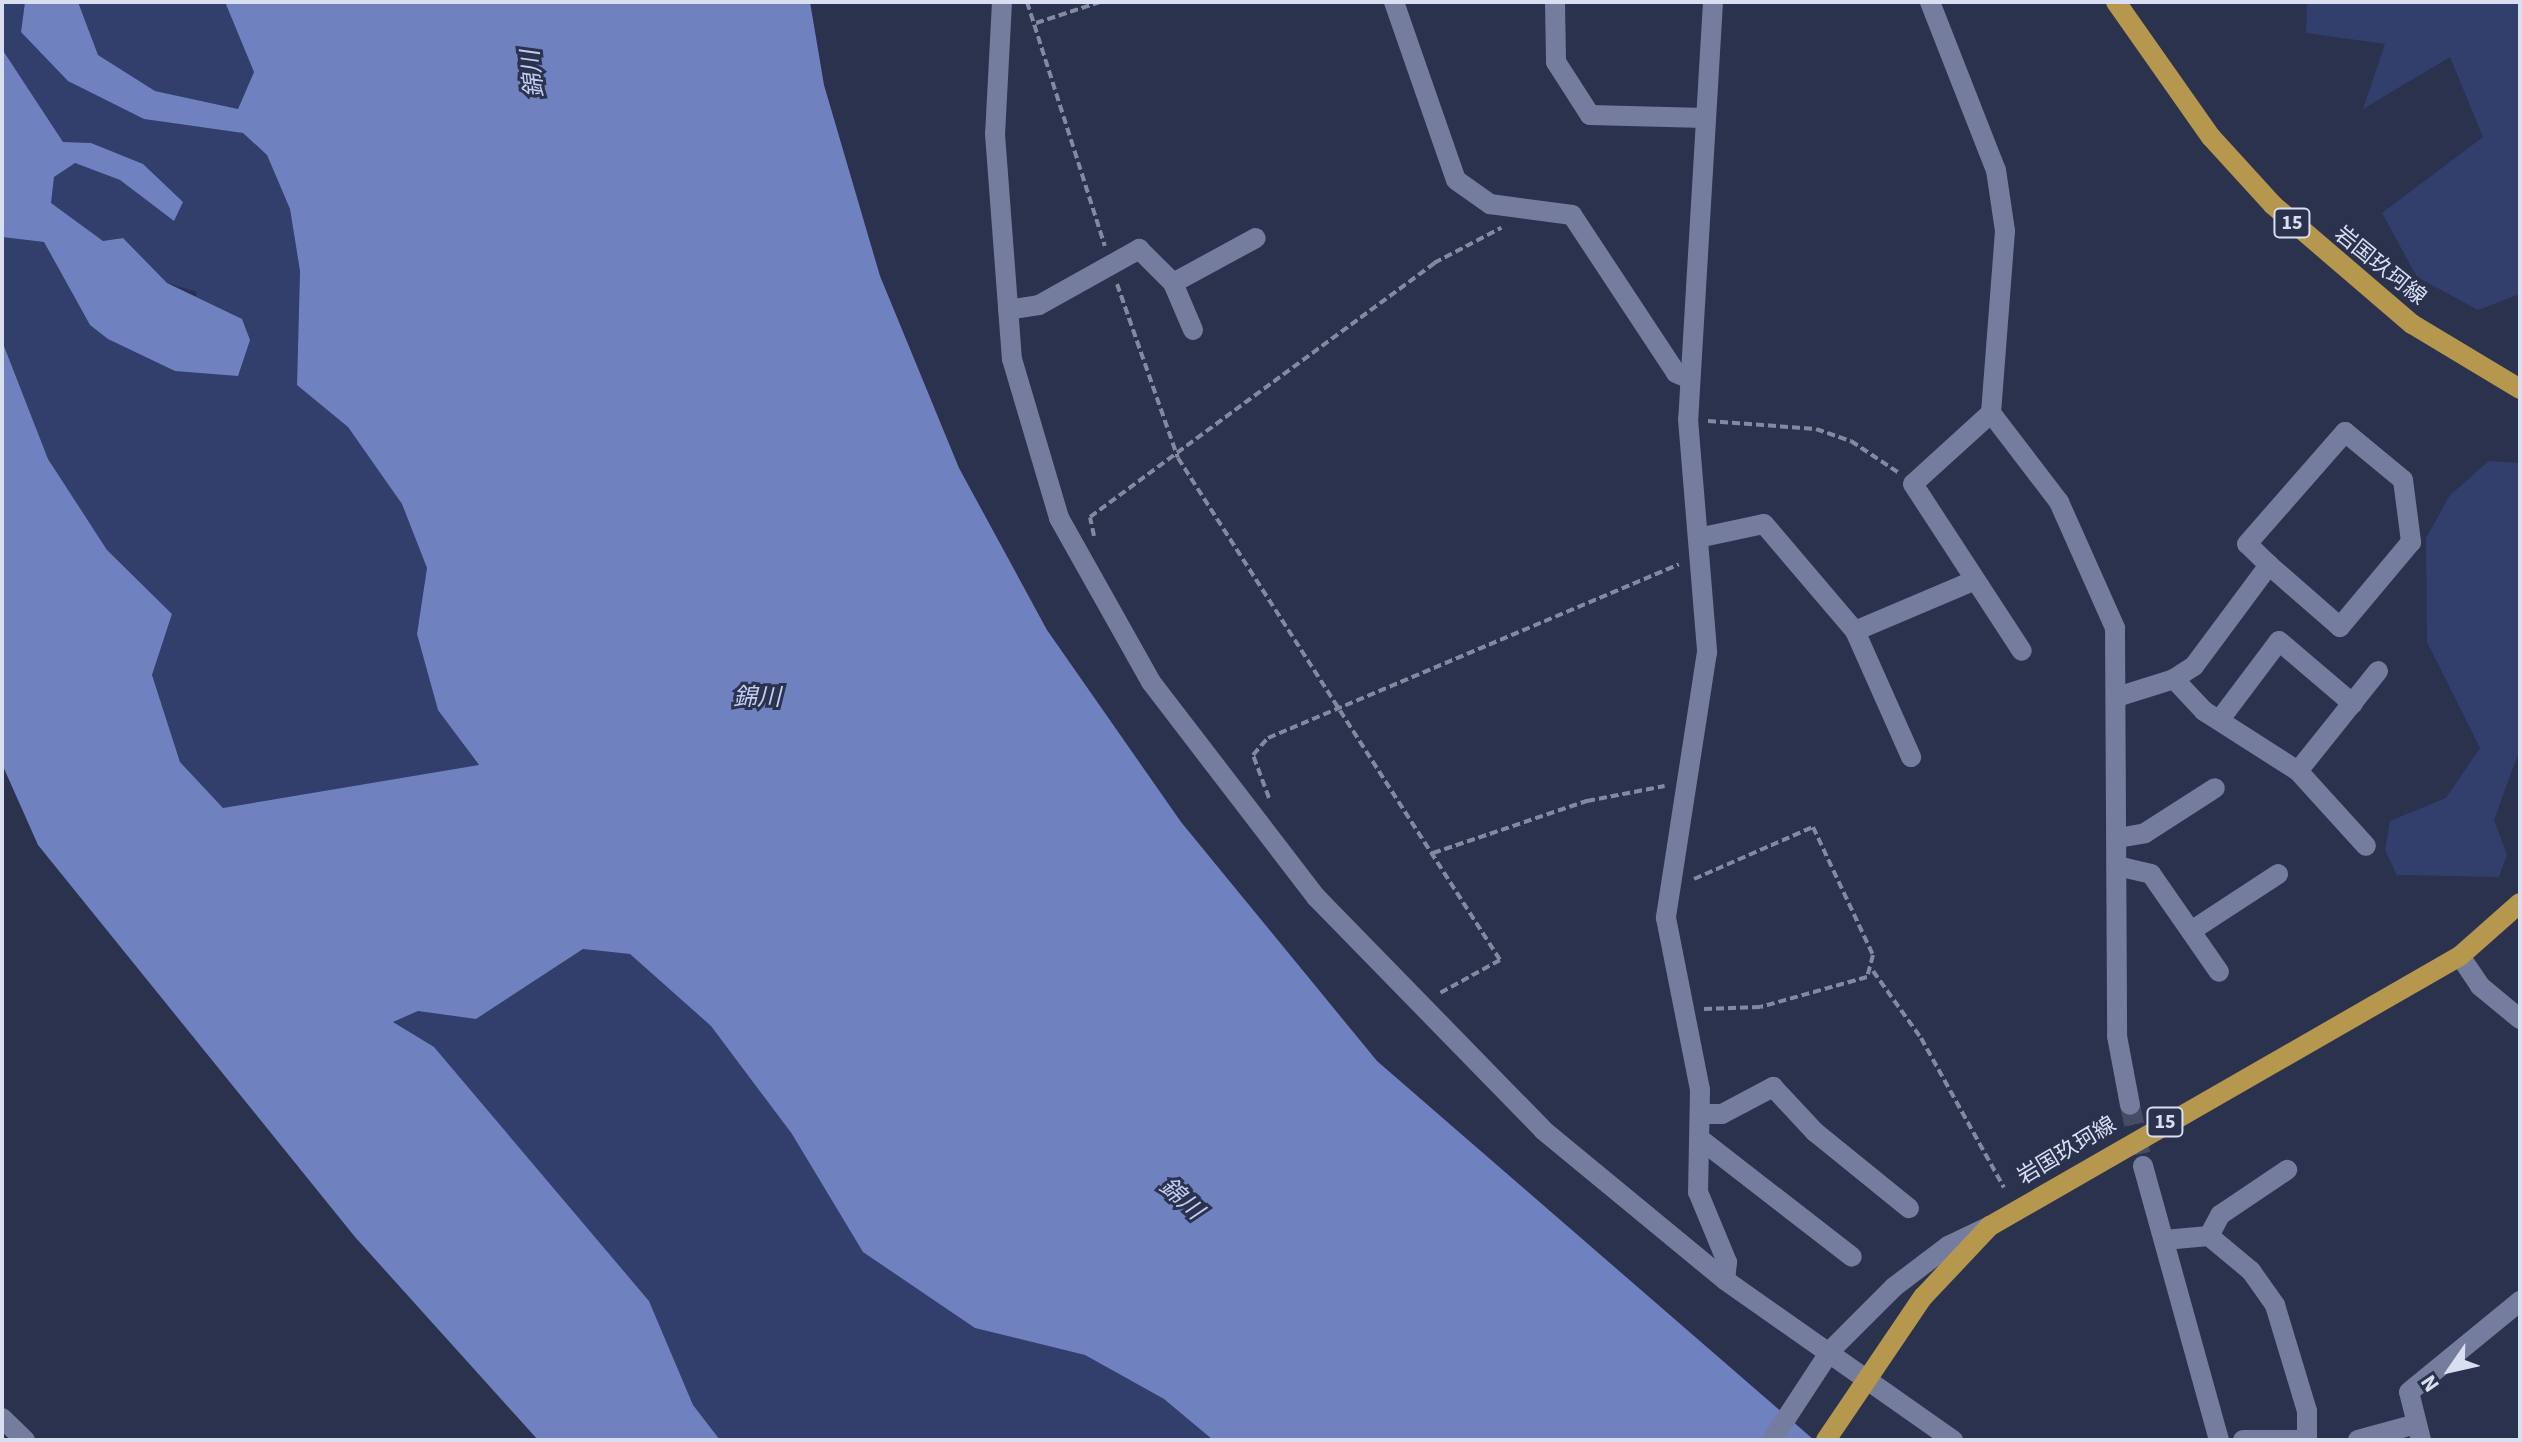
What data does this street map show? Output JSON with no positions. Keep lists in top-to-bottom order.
{
  "streets": {
    "main road": ["15", "岩国玖珂線"]
  },
  "water": ["錦川"],
  "north": "bottom left"
}
